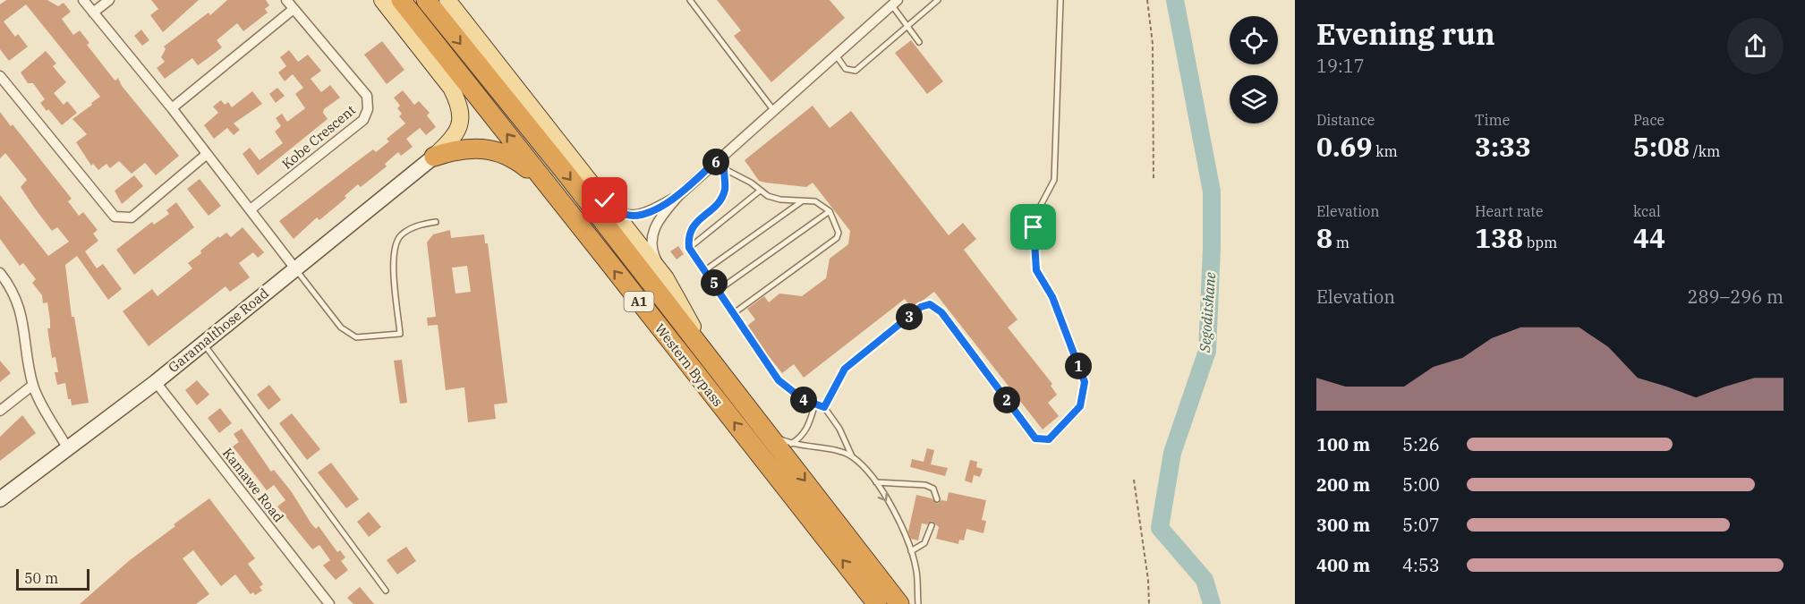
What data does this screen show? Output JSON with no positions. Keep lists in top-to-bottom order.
{
  "streets": {
    "highway": ["A1", "Western Bypass"],
    "street": ["Kobe Crescent", "Garamalthose Road", "Kamawe Road"]
  },
  "crossings": [
    ["Garamalthose Road", "Kamawe Road"]
  ],
  "water": ["Segoditshane"],
  "scale_bar": "50 m",
  "page": {
    "heading": ["Evening run", "19:17"],
    "stats": [
      ["Distance", "0.69 km"],
      ["Time", "3:33"],
      ["Pace", "5:08 /km"],
      ["Elevation", "8 m"],
      ["Heart rate", "138 bpm"],
      ["kcal", "44"]
    ],
    "pins": [
      "6",
      "5",
      "3",
      "1",
      "2",
      "4"
    ],
    "chart": ["Elevation", "289–296 m"],
    "list": [
      {
        "name": "100 m",
        "note": "5:26"
      },
      {
        "name": "200 m",
        "note": "5:00"
      },
      {
        "name": "300 m",
        "note": "5:07"
      },
      {
        "name": "400 m",
        "note": "4:53"
      }
    ],
    "scale": "50 m"
  }
}
